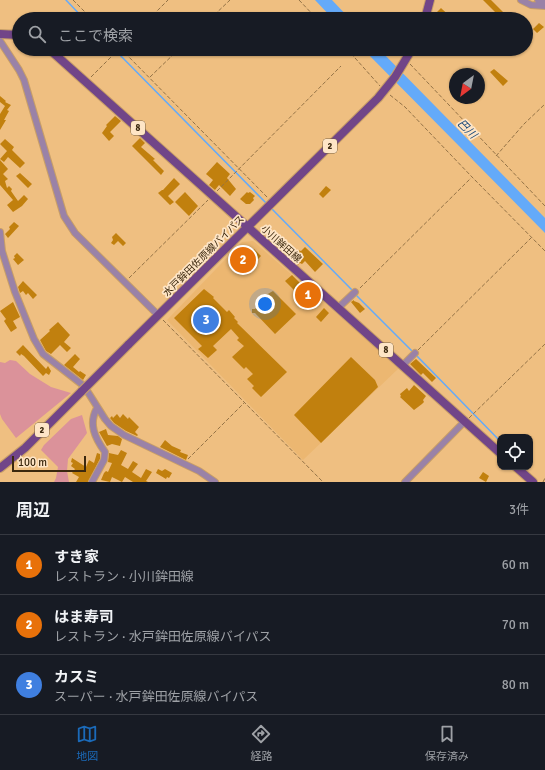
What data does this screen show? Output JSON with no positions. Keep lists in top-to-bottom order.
{
  "streets": {
    "main road": [
      "8",
      "2",
      "小川鉾田線",
      "水戸鉾田佐原線バイパス"
    ]
  },
  "crossings": [
    ["小川鉾田線", "水戸鉾田佐原線バイパス"]
  ],
  "water": ["巴川"],
  "scale_bar": "100 m",
  "north": "bottom left",
  "page": {
    "search": "ここで検索",
    "pins": ["2", "1", "3"],
    "scale": "100 m",
    "heading": ["周辺", "3件"],
    "list": [
      {
        "mark": "1",
        "name": "すき家",
        "note": "レストラン · 小川鉾田線",
        "value": "60 m"
      },
      {
        "mark": "2",
        "name": "はま寿司",
        "note": "レストラン · 水戸鉾田佐原線バイパス",
        "value": "70 m"
      },
      {
        "mark": "3",
        "name": "カスミ",
        "note": "スーパー · 水戸鉾田佐原線バイパス",
        "value": "80 m"
      }
    ],
    "nav": ["地図", "経路", "保存済み"]
  }
}
